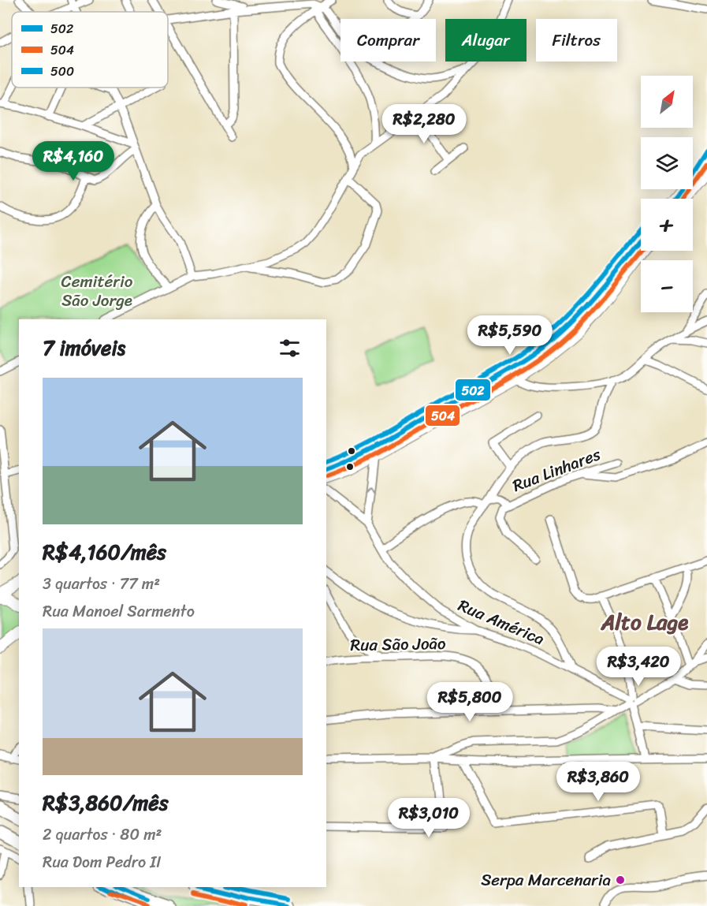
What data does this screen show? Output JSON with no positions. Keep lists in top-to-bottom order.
{
  "streets": {
    "street": ["Rua Linhares", "Rua América", "Rua São João"]
  },
  "districts": ["Alto Lage"],
  "parks": ["Cemitério São Jorge"],
  "places": ["Serpa Marcenaria"],
  "lines": ["transit line 502", "transit line 504", "transit line 500"],
  "legend": ["502", "504", "500"],
  "north": "top right",
  "page": {
    "chip": ["Comprar", "Alugar", "Filtros"],
    "map_buttons": ["+", "−"],
    "price": [
      "R$2,280",
      "R$4,160",
      "R$5,590",
      "R$3,420",
      "R$5,800",
      "R$3,860",
      "R$3,010"
    ],
    "heading": "7 imóveis",
    "list": [
      {
        "name": "R$4,160/mês",
        "note": "3 quartos · 77 m² · Rua Manoel Sarmento"
      },
      {
        "name": "R$3,860/mês",
        "note": "2 quartos · 80 m² · Rua Dom Pedro II"
      }
    ]
  }
}
